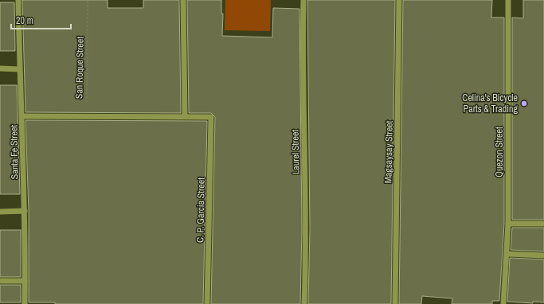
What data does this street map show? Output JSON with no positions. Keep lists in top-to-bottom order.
{
  "streets": {
    "street": [
      "Santa Fe Street",
      "Laurel Street",
      "Magsaysay Street",
      "Quezon Street",
      "C. P. Garcia Street"
    ],
    "path": ["San Roque Street"]
  },
  "places": ["Celina's Bicycle Parts & Trading"],
  "scale_bar": "20 m"
}
